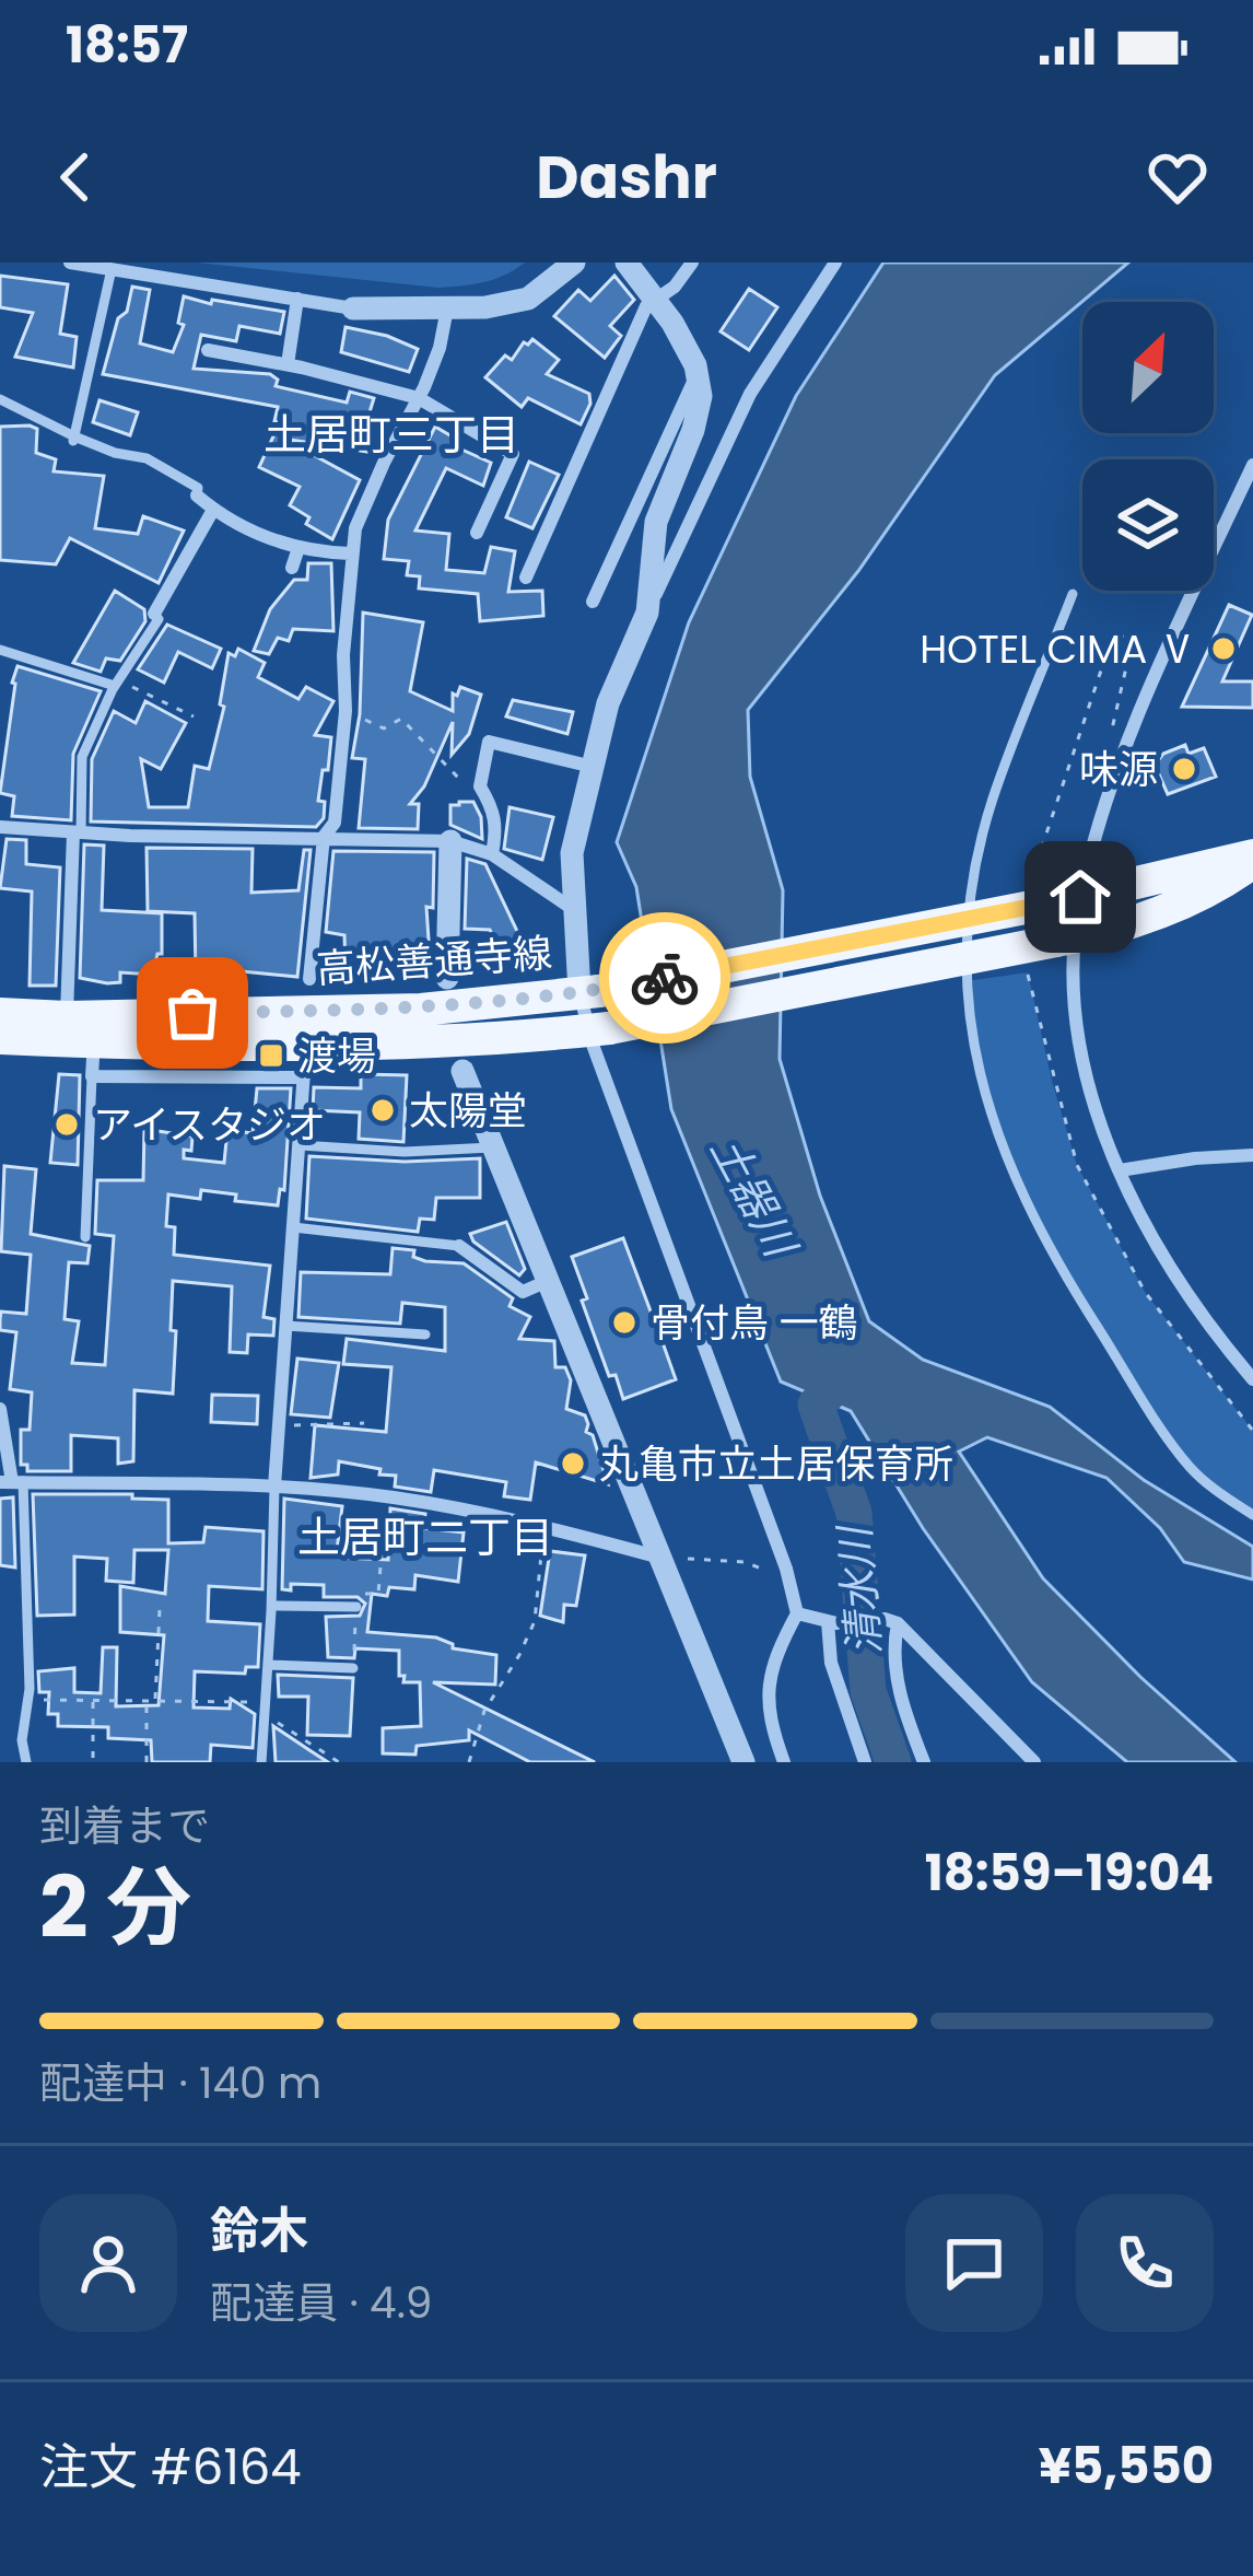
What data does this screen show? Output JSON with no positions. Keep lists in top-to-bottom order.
{
  "streets": {
    "main road": ["高松善通寺線"]
  },
  "districts": ["土居町三丁目", "土居町二丁目"],
  "water": ["土器川", "清水川"],
  "places": {
    "other": [
      "HOTEL CIMA Ⅴ",
      "味源",
      "太陽堂",
      "アイスタジオ",
      "骨付鳥 一鶴",
      "丸亀市立土居保育所"
    ],
    "transit": ["渡場"]
  },
  "north": "top right",
  "page": {
    "status": "18:57",
    "header": "Dashr",
    "heading": ["2 分", "到着まで", "18:59–19:04"],
    "panel": [
      "鈴木",
      "配達員 · 4.9",
      "注文 #6164",
      "¥5,550"
    ],
    "bar": "配達中 · 140 m"
  }
}
